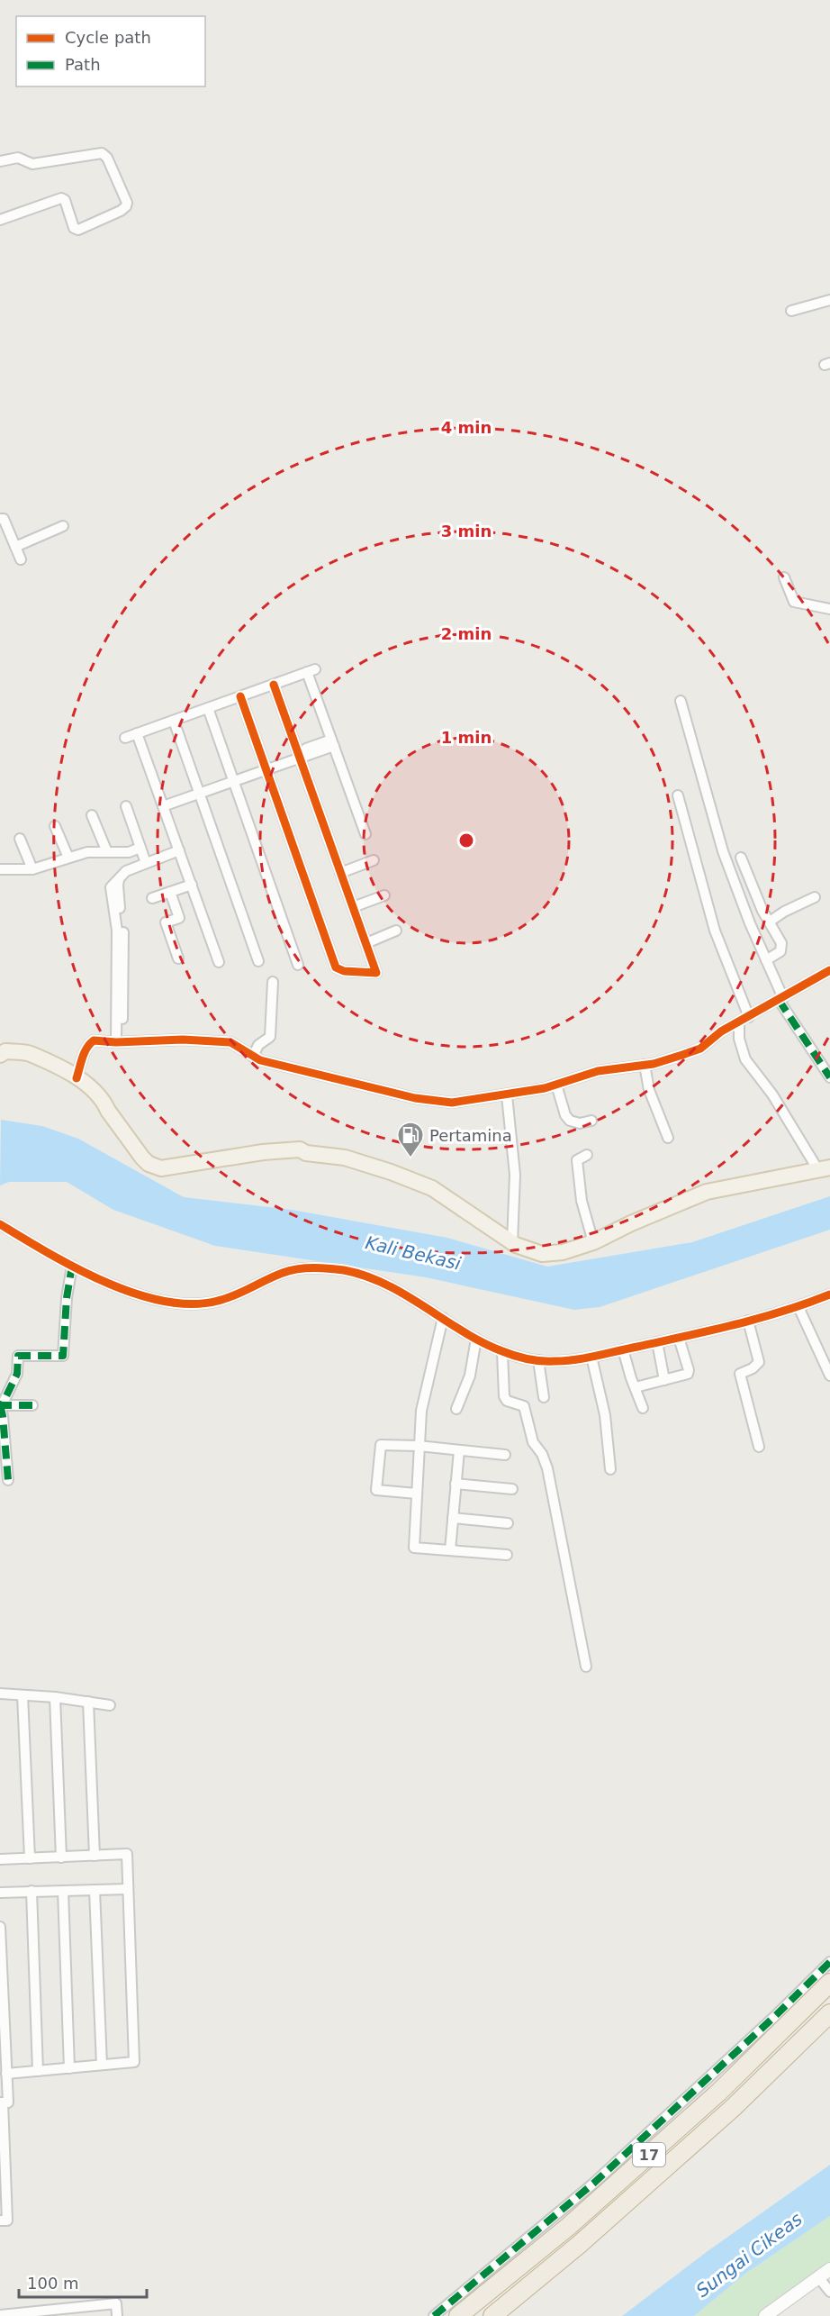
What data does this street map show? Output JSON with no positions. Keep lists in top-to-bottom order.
{
  "streets": {
    "highway": ["17"]
  },
  "water": ["Kali Bekasi", "Sungai Cikeas"],
  "places": {
    "fuel station": ["Pertamina"]
  },
  "legend": ["Cycle path", "Path"],
  "scale_bar": "100 m",
  "rings": [
    "4 min",
    "3 min",
    "2 min",
    "1 min"
  ]
}
